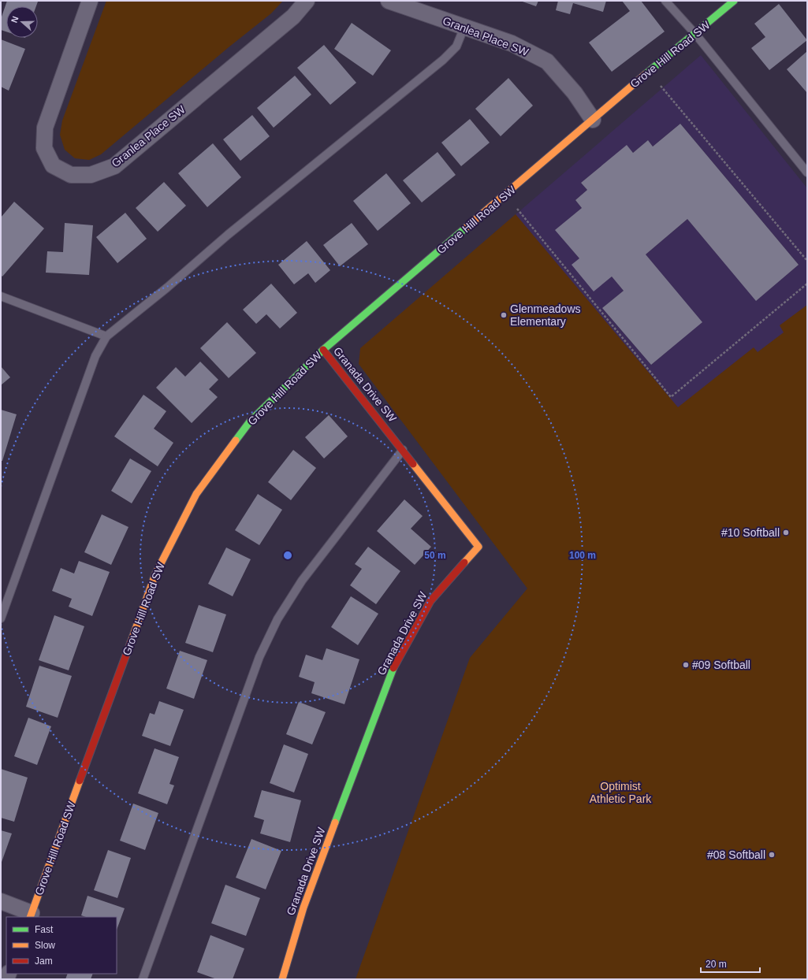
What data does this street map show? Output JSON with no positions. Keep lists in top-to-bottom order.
{
  "streets": {
    "street": ["Granlea Place SW", "Grove Hill Road SW", "Granada Drive SW"]
  },
  "crossings": [
    ["Granlea Place SW", "Grove Hill Road SW"],
    ["Grove Hill Road SW", "Granada Drive SW"]
  ],
  "parks": ["Optimist Athletic Park"],
  "places": [
    "Glenmeadows Elementary",
    "#10 Softball",
    "#09 Softball",
    "#08 Softball"
  ],
  "legend": ["Fast", "Slow", "Jam"],
  "scale_bar": "20 m",
  "north": "left",
  "rings": ["50 m", "100 m"]
}
